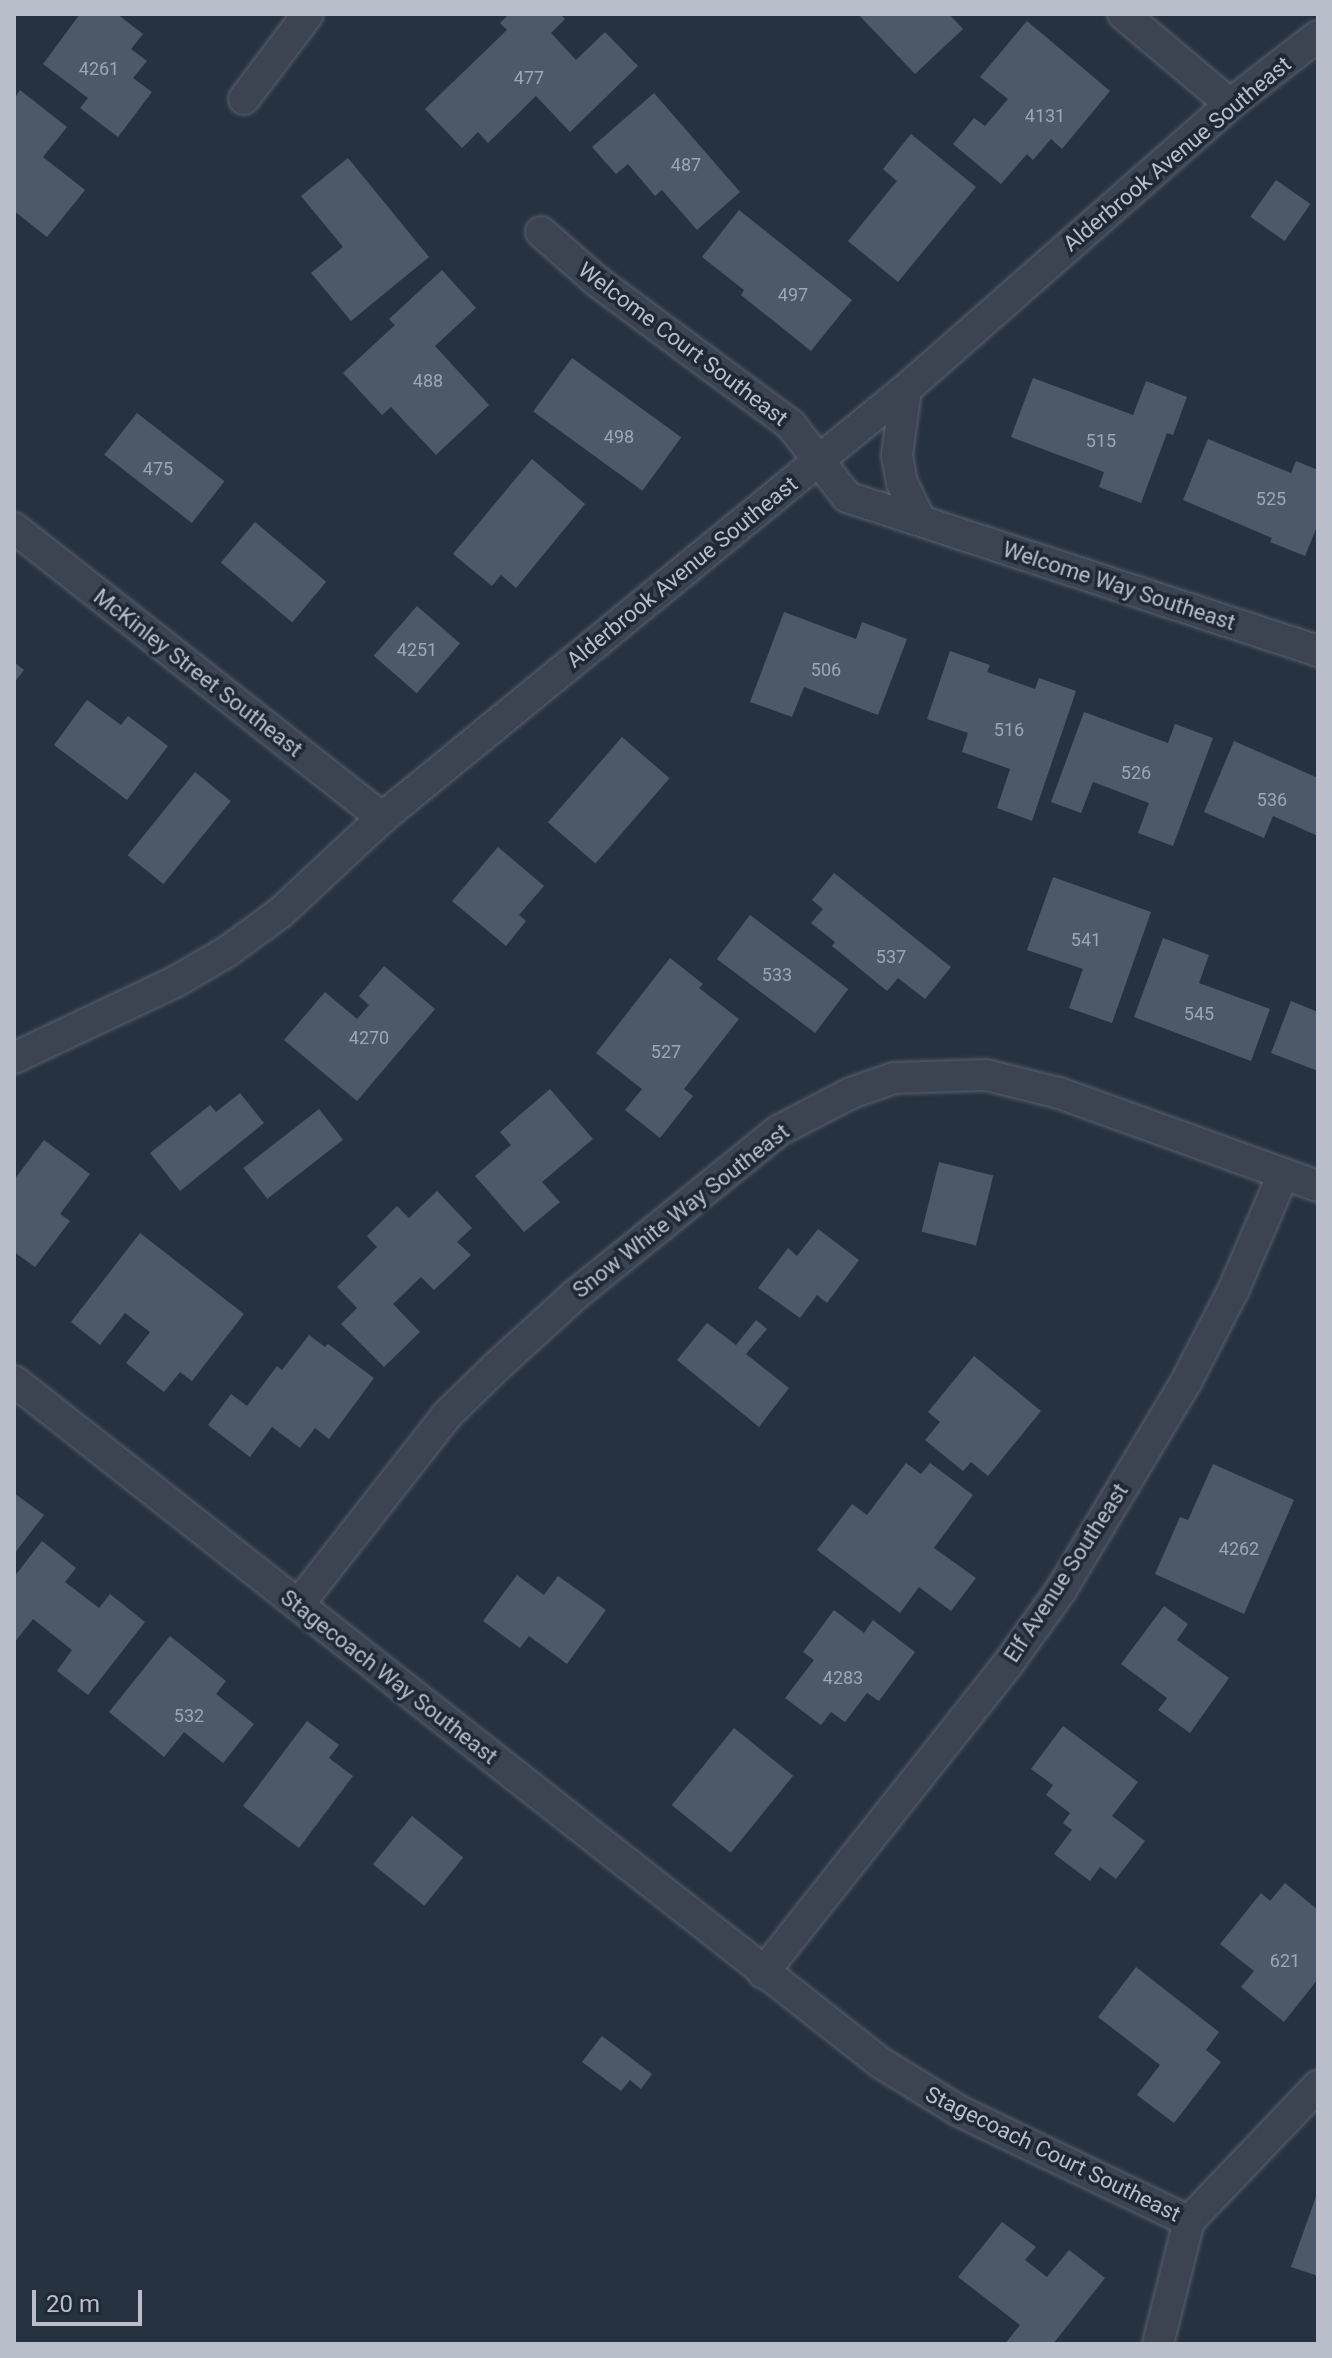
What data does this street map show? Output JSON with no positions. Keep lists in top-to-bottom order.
{
  "streets": {
    "street": [
      "Alderbrook Avenue Southeast",
      "Welcome Court Southeast",
      "Welcome Way Southeast",
      "McKinley Street Southeast",
      "Snow White Way Southeast",
      "Elf Avenue Southeast",
      "Stagecoach Way Southeast",
      "Stagecoach Court Southeast"
    ]
  },
  "crossings": [
    ["Alderbrook Avenue Southeast", "Welcome Court Southeast"],
    ["Alderbrook Avenue Southeast", "Welcome Way Southeast"],
    ["Alderbrook Avenue Southeast", "McKinley Street Southeast"],
    ["Welcome Court Southeast", "Welcome Way Southeast"],
    ["Snow White Way Southeast", "Elf Avenue Southeast"],
    ["Snow White Way Southeast", "Stagecoach Way Southeast"],
    ["Elf Avenue Southeast", "Stagecoach Way Southeast"],
    ["Elf Avenue Southeast", "Stagecoach Court Southeast"],
    ["Stagecoach Way Southeast", "Stagecoach Court Southeast"]
  ],
  "house_numbers": [
    "4261",
    "477",
    "4131",
    "487",
    "497",
    "488",
    "498",
    "515",
    "475",
    "525",
    "4251",
    "506",
    "516",
    "526",
    "536",
    "541",
    "537",
    "533",
    "545",
    "4270",
    "527",
    "4262",
    "4283",
    "532",
    "621"
  ],
  "scale_bar": "20 m"
}
